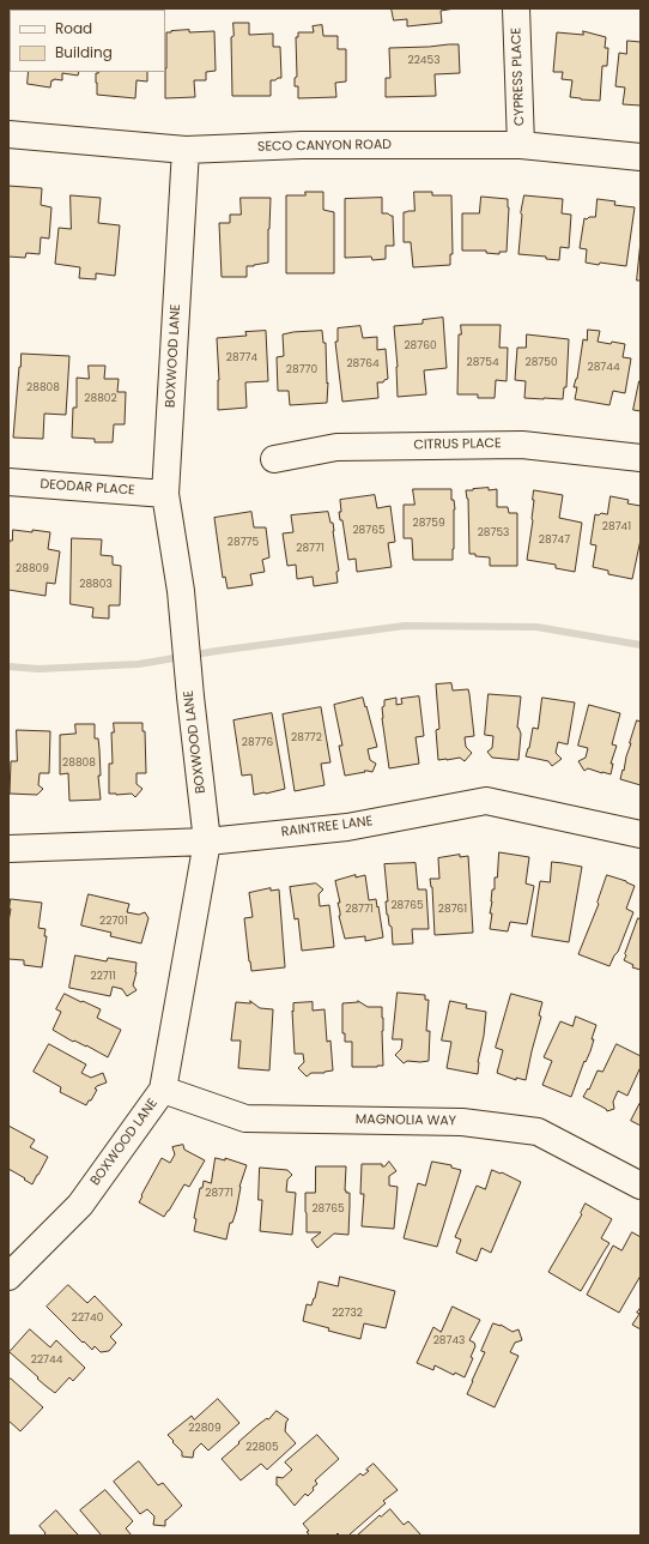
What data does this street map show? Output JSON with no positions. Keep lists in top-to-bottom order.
{
  "streets": {
    "street": [
      "CYPRESS PLACE",
      "SECO CANYON ROAD",
      "BOXWOOD LANE",
      "CITRUS PLACE",
      "DEODAR PLACE",
      "RAINTREE LANE",
      "MAGNOLIA WAY"
    ]
  },
  "crossings": [
    ["CYPRESS PLACE", "SECO CANYON ROAD"],
    ["SECO CANYON ROAD", "BOXWOOD LANE"],
    ["BOXWOOD LANE", "DEODAR PLACE"],
    ["BOXWOOD LANE", "RAINTREE LANE"],
    ["BOXWOOD LANE", "MAGNOLIA WAY"]
  ],
  "house_numbers": [
    "22453",
    "28760",
    "28774",
    "28754",
    "28750",
    "28764",
    "28744",
    "28770",
    "28808",
    "28802",
    "28759",
    "28741",
    "28765",
    "28753",
    "28747",
    "28775",
    "28771",
    "28809",
    "28803",
    "28772",
    "28776",
    "28808",
    "28765",
    "28771",
    "28761",
    "22701",
    "22711",
    "28771",
    "28765",
    "22732",
    "22740",
    "28743",
    "22744",
    "22809",
    "22805"
  ],
  "legend": ["Road", "Building"]
}
